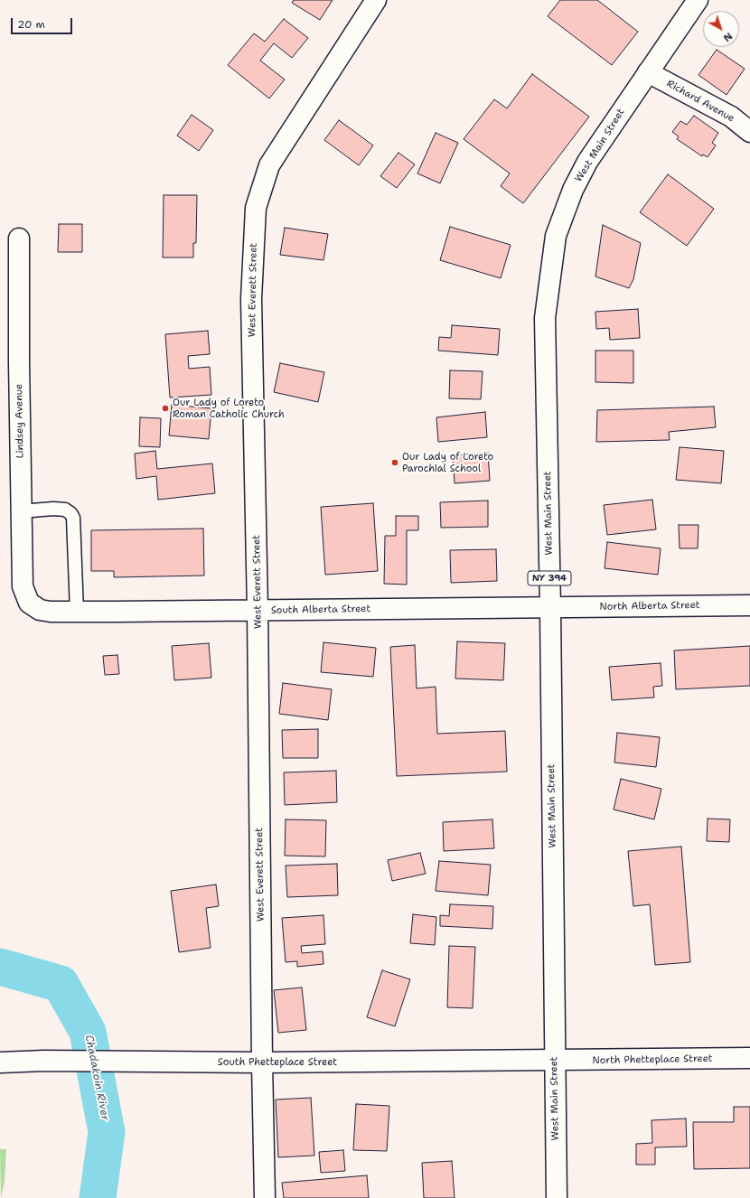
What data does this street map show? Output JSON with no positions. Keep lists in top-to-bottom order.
{
  "streets": {
    "street": [
      "Richard Avenue",
      "West Main Street",
      "West Everett Street",
      "Lindsey Avenue",
      "NY 394",
      "North Alberta Street",
      "South Alberta Street",
      "North Phetteplace Street",
      "South Phetteplace Street"
    ]
  },
  "crossings": [
    ["Richard Avenue", "West Main Street"],
    ["West Main Street", "North Alberta Street"],
    ["West Main Street", "South Alberta Street"],
    ["West Main Street", "North Phetteplace Street"],
    ["West Main Street", "South Phetteplace Street"],
    ["West Everett Street", "South Alberta Street"],
    ["West Everett Street", "South Phetteplace Street"],
    ["Lindsey Avenue", "South Alberta Street"],
    ["North Alberta Street", "South Alberta Street"],
    ["North Phetteplace Street", "South Phetteplace Street"]
  ],
  "water": ["Chadakoin River"],
  "places": ["Our Lady of Loreto Roman Catholic Church", "Our Lady of Loreto Parochial School"],
  "scale_bar": "20 m",
  "north": "bottom right"
}
